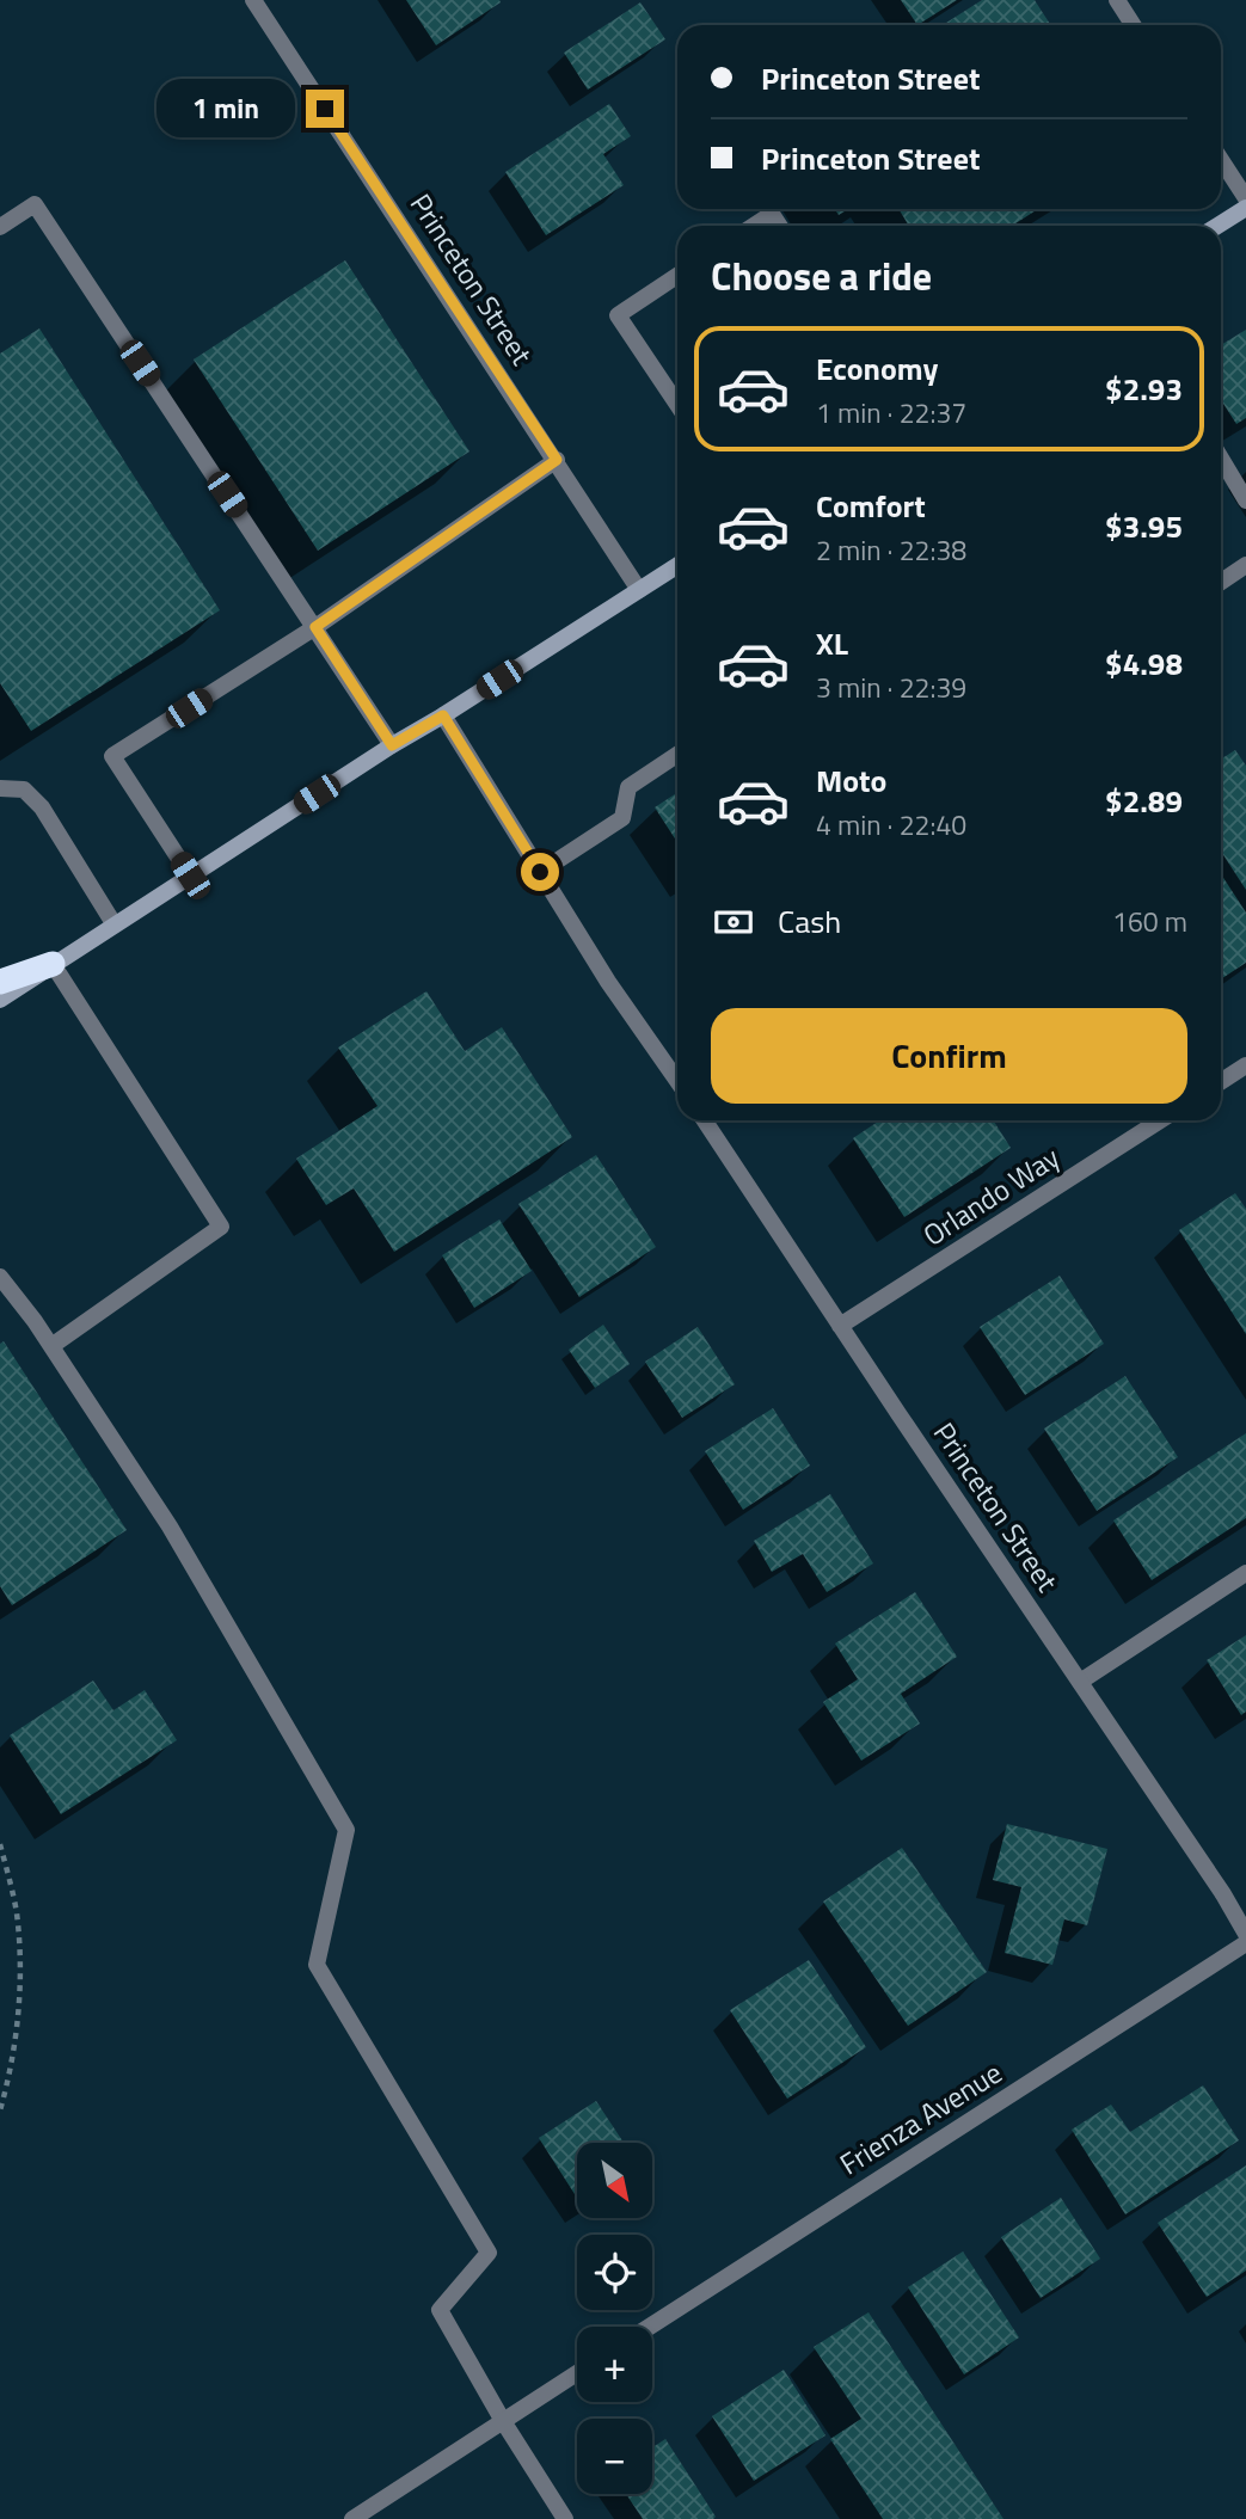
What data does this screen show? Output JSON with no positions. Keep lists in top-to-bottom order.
{
  "streets": {
    "street": ["Princeton Street", "Orlando Way", "Frienza Avenue"]
  },
  "crossings": [
    ["Princeton Street", "Orlando Way"]
  ],
  "north": "bottom right",
  "page": {
    "banner": ["Princeton Street", "Princeton Street"],
    "bubble": "1 min",
    "heading": "Choose a ride",
    "list": [
      {
        "name": "Economy",
        "note": "1 min · 22:37",
        "value": "$2.93"
      },
      {
        "name": "Comfort",
        "note": "2 min · 22:38",
        "value": "$3.95"
      },
      {
        "name": "XL",
        "note": "3 min · 22:39",
        "value": "$4.98"
      },
      {
        "name": "Moto",
        "note": "4 min · 22:40",
        "value": "$2.89"
      }
    ],
    "pay": ["Cash", "160 m"],
    "buttons": "Confirm",
    "map_buttons": ["+", "−"]
  }
}
